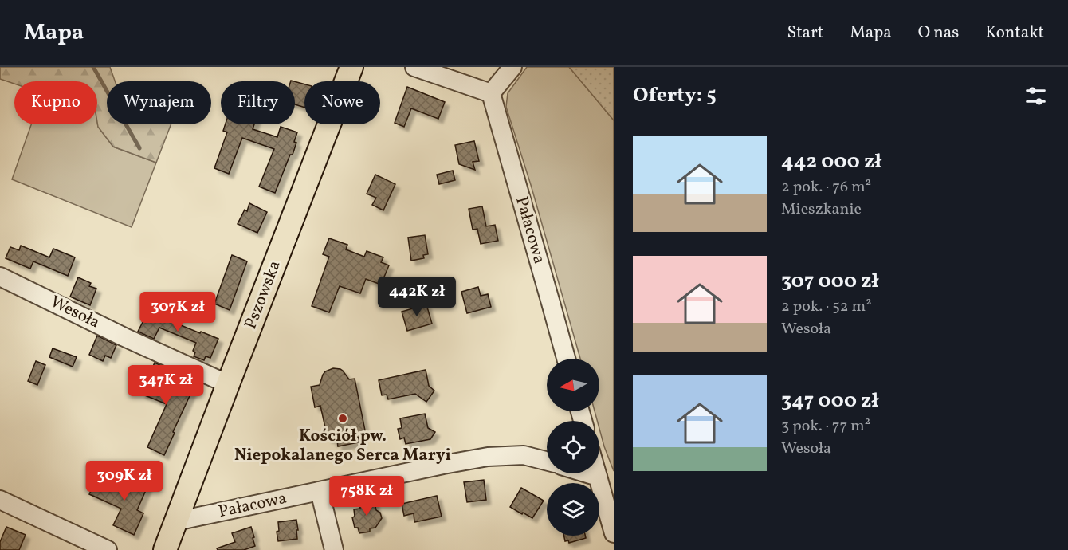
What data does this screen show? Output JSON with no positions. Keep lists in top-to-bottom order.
{
  "streets": {
    "main road": ["Pszowska"],
    "street": ["Pałacowa", "Wesoła"]
  },
  "crossings": [
    ["Pałacowa", "Pszowska"],
    ["Pszowska", "Wesoła"]
  ],
  "places": ["Kościół pw. Niepokalanego Serca Maryi"],
  "north": "left",
  "page": {
    "header": "Mapa",
    "nav": [
      "Start",
      "Mapa",
      "O nas",
      "Kontakt"
    ],
    "heading": "Oferty: 5",
    "chip": [
      "Kupno",
      "Wynajem",
      "Filtry",
      "Nowe"
    ],
    "list": [
      {
        "name": "442 000 zł",
        "note": "2 pok. · 76 m² · Mieszkanie"
      },
      {
        "name": "307 000 zł",
        "note": "2 pok. · 52 m² · Wesoła"
      },
      {
        "name": "347 000 zł",
        "note": "3 pok. · 77 m² · Wesoła"
      }
    ],
    "price": [
      "442K zł",
      "307K zł",
      "347K zł",
      "309K zł",
      "758K zł"
    ]
  }
}
